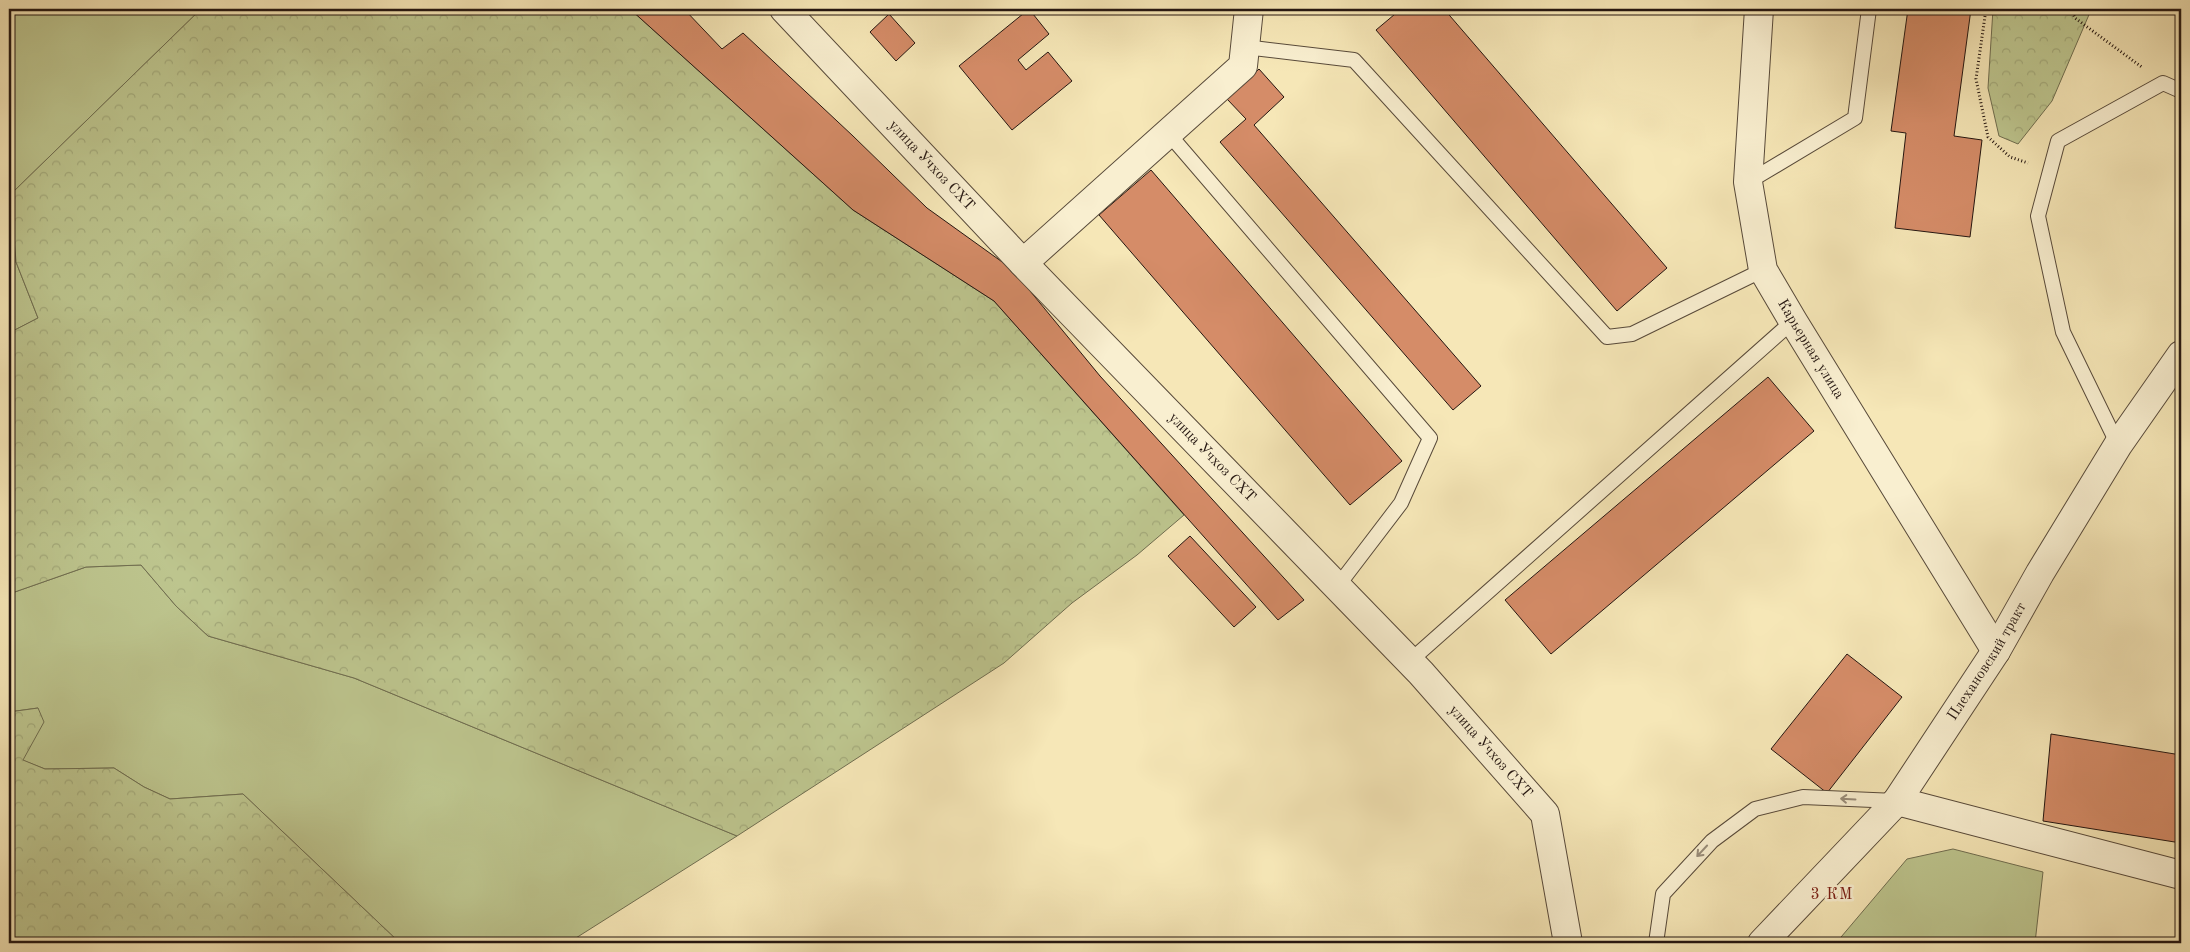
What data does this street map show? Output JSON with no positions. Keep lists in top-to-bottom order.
{
  "streets": {
    "street": ["улица Учхоз СХТ", "Карьерная улица", "Плехановский тракт"]
  },
  "crossings": [
    ["Карьерная улица", "Плехановский тракт"]
  ],
  "districts": ["3 КМ"]
}
